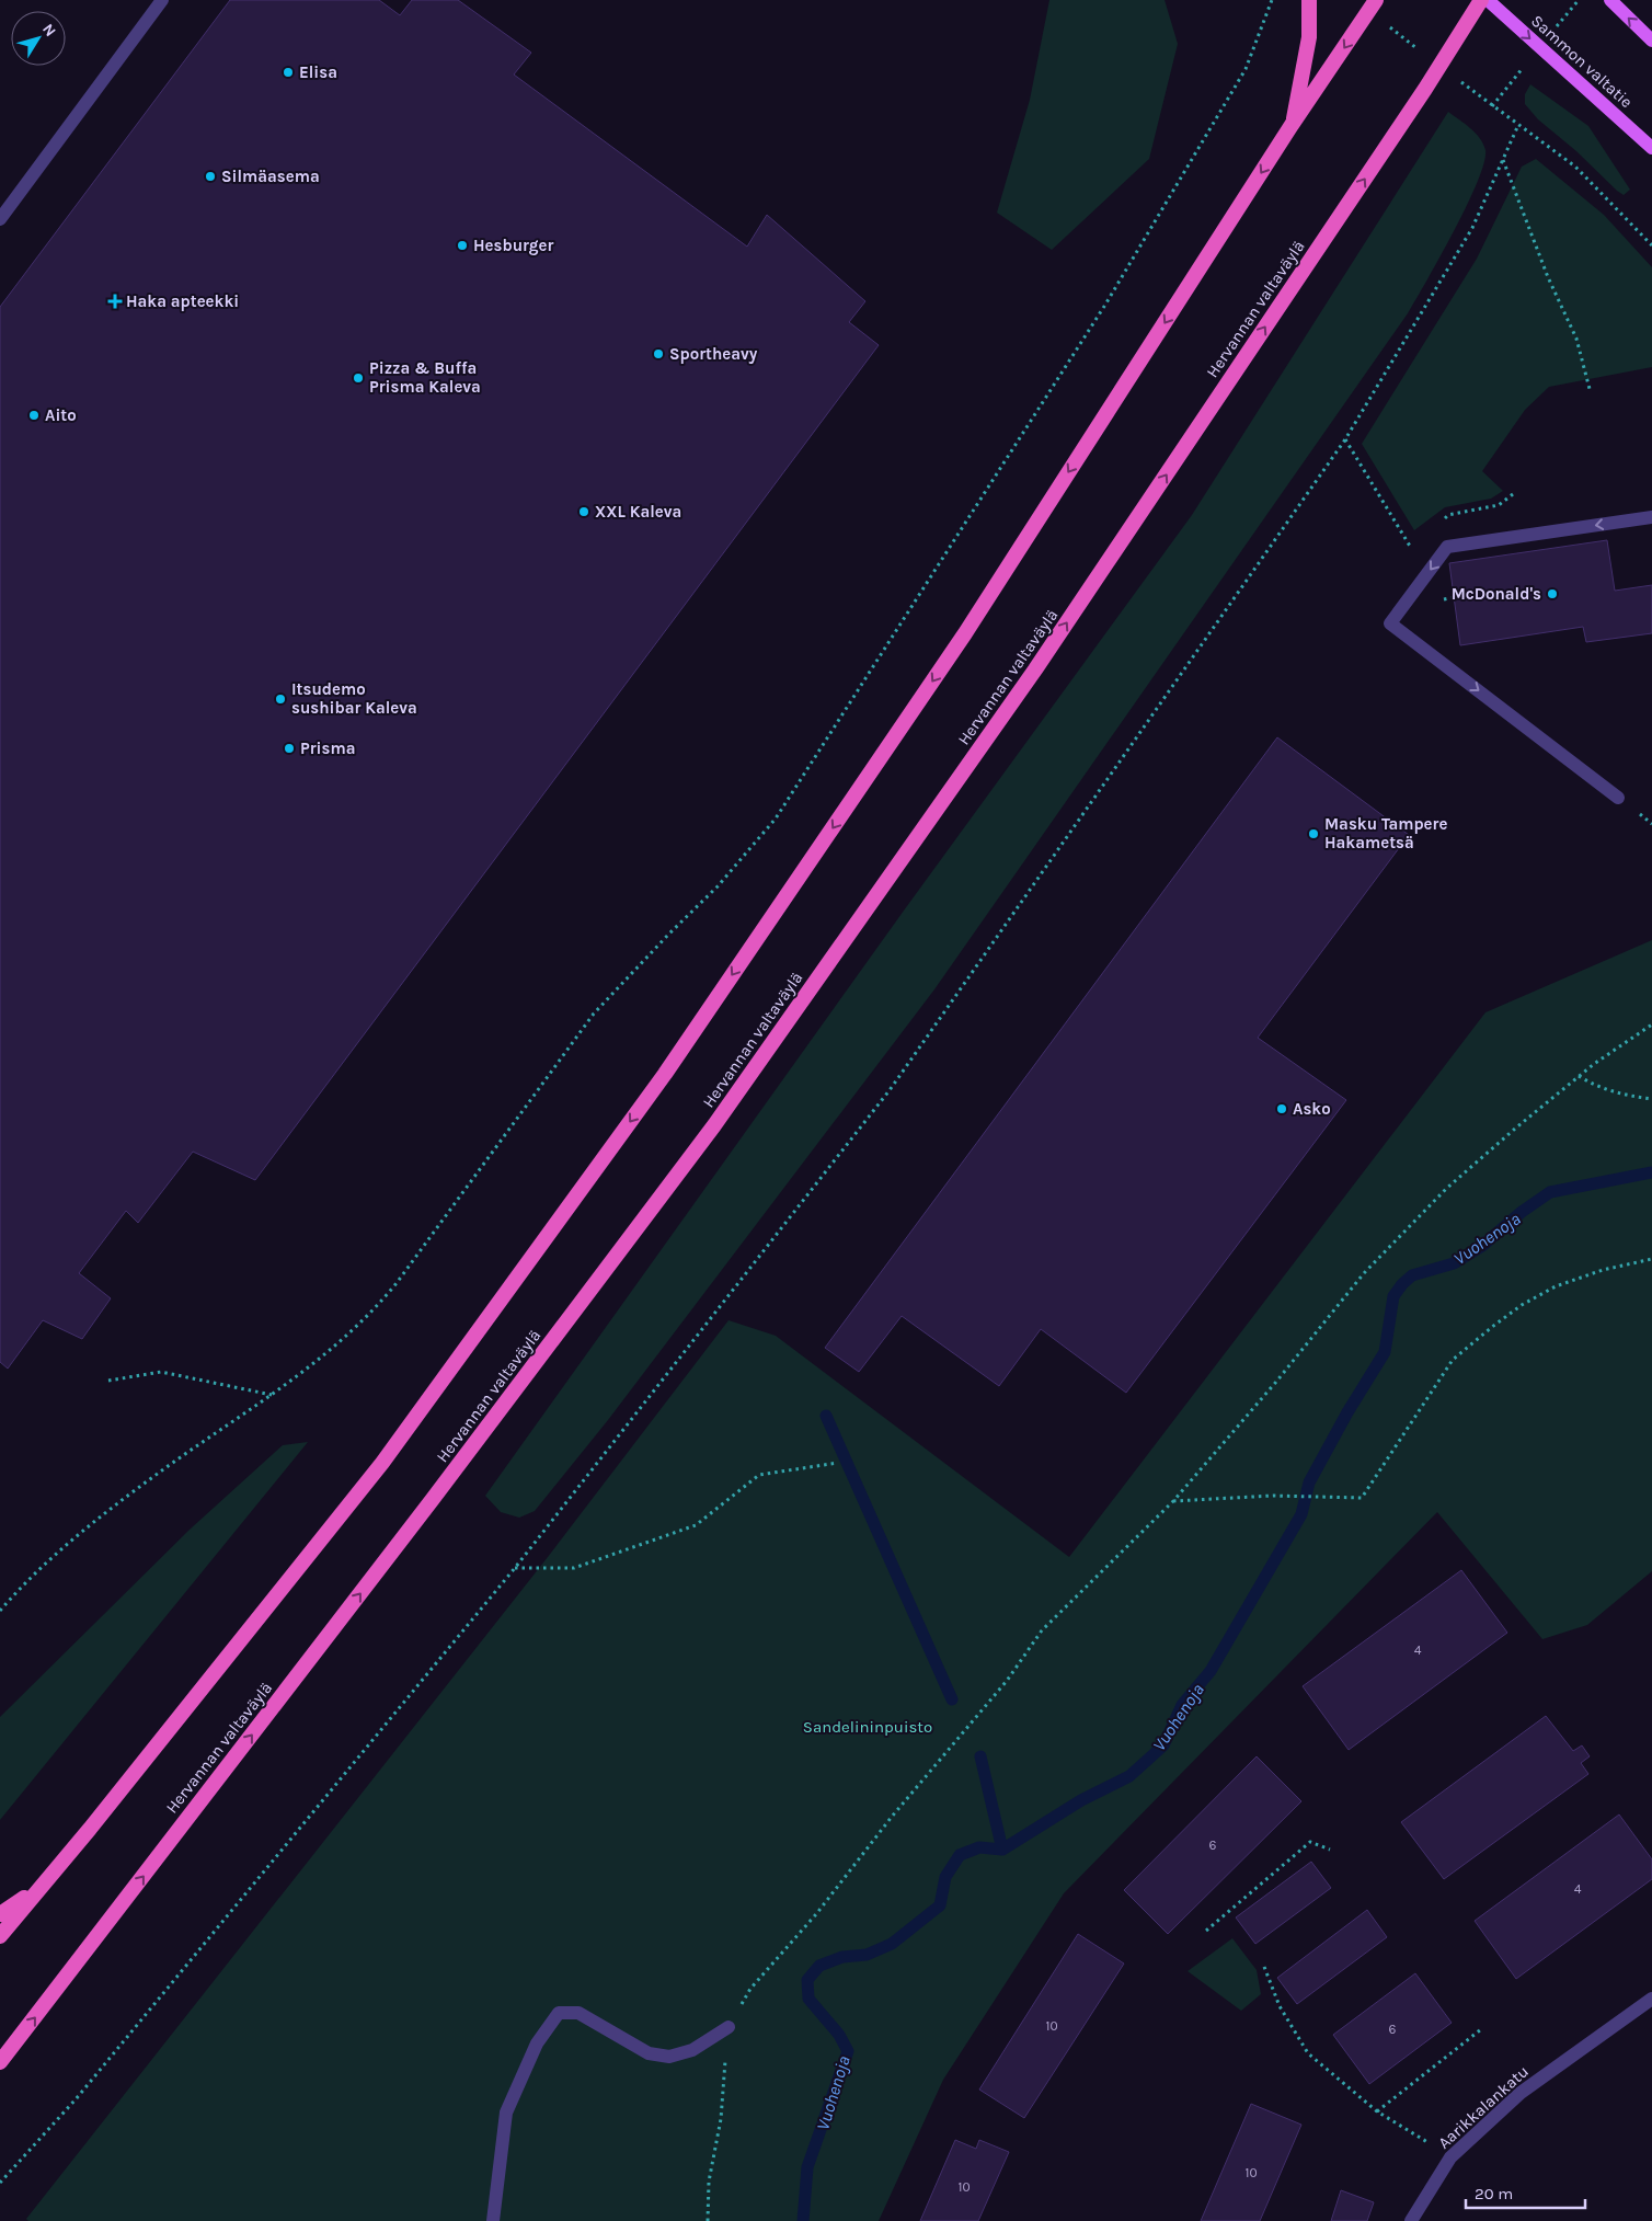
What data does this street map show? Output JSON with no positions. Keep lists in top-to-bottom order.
{
  "streets": {
    "highway": ["Hervannan valtaväylä"],
    "main road": ["Sammon valtatie"],
    "street": ["Aarikkalankatu"]
  },
  "one_way": ["Sammon valtatie"],
  "water": ["Vuohenoja"],
  "parks": ["Sandelininpuisto"],
  "places": {
    "other": [
      "Elisa",
      "Silmäasema",
      "Hesburger",
      "Sportheavy",
      "Pizza & Buffa Prisma Kaleva",
      "Aito",
      "XXL Kaleva",
      "McDonald's",
      "Itsudemo sushibar Kaleva",
      "Prisma",
      "Masku Tampere Hakametsä",
      "Asko"
    ],
    "health": ["Haka apteekki"]
  },
  "house_numbers": [
    "4",
    "6",
    "4",
    "10",
    "6",
    "10",
    "10"
  ],
  "scale_bar": "20 m",
  "north": "top right"
}
